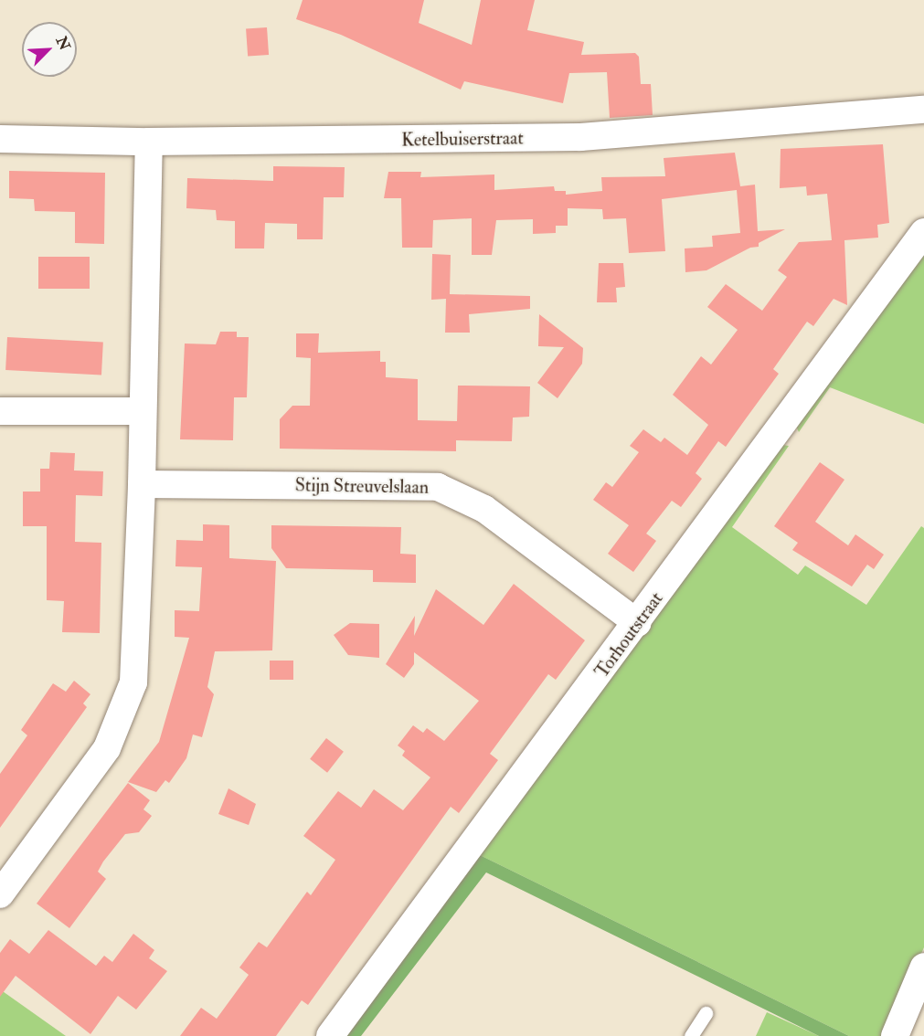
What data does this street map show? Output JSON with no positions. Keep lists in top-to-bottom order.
{
  "streets": {
    "street": ["Ketelbuiserstraat", "Stijn Streuvelslaan", "Torhoutstraat"]
  },
  "crossings": [
    ["Stijn Streuvelslaan", "Torhoutstraat"]
  ],
  "north": "top right"
}
